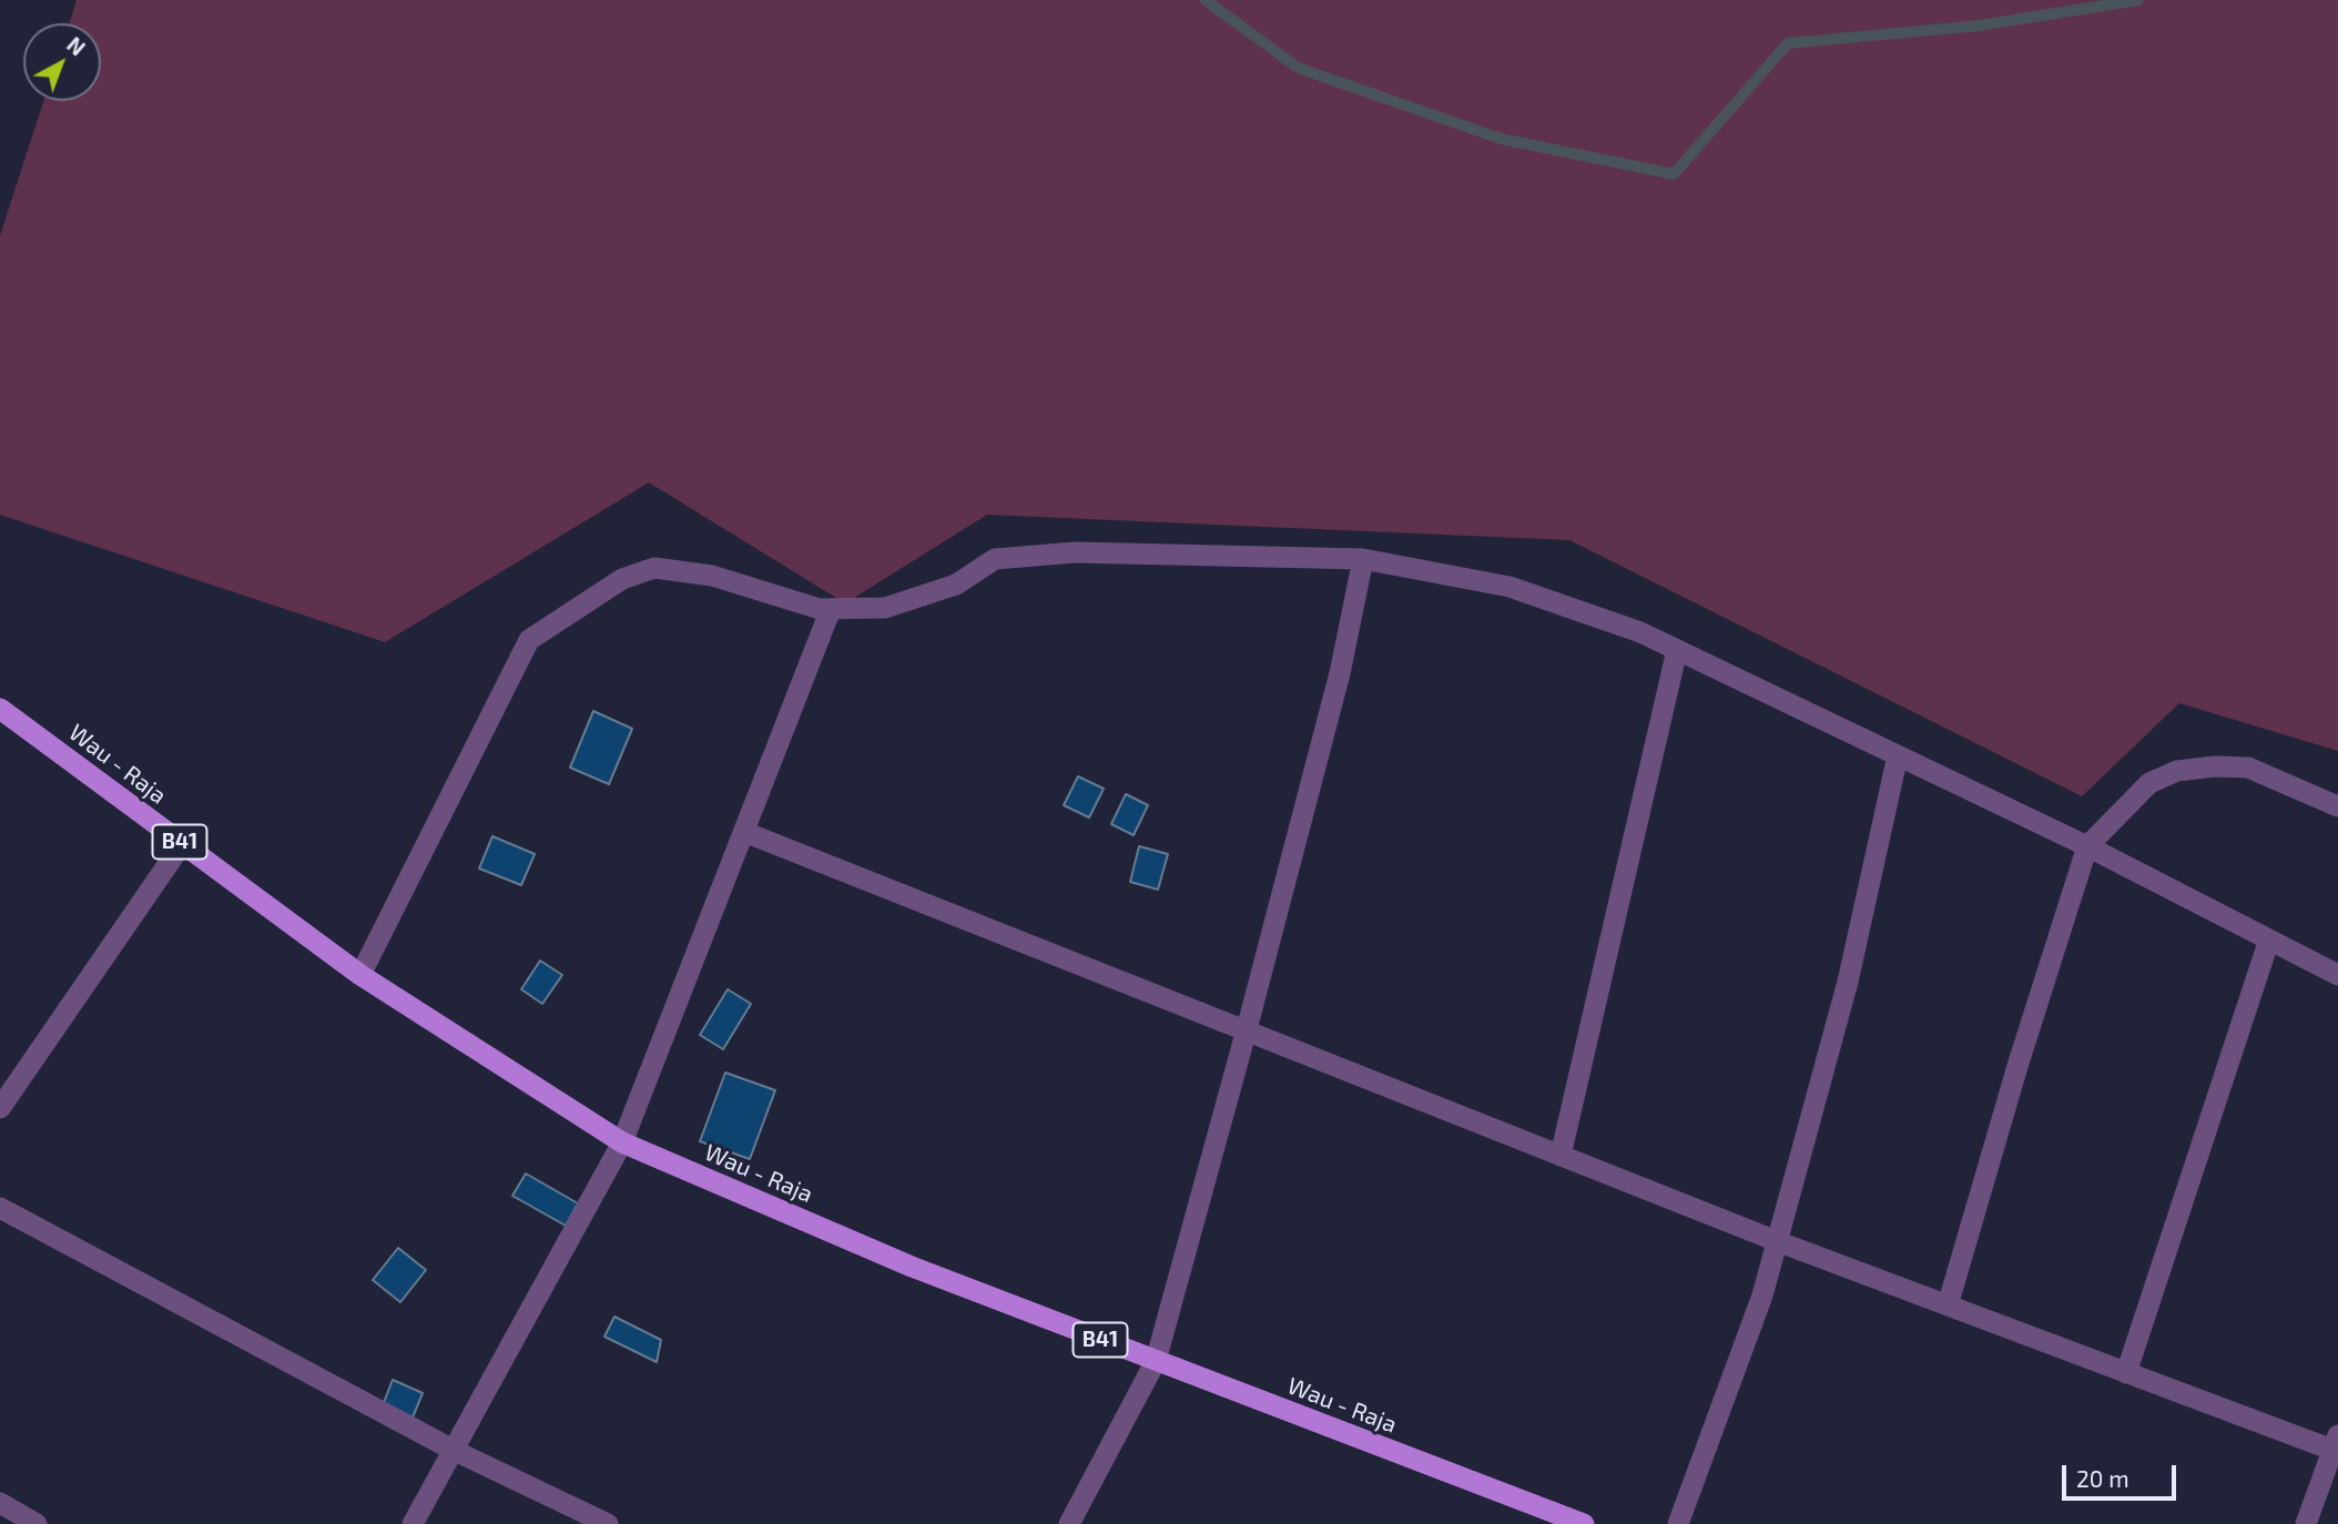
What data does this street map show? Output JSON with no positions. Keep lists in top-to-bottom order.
{
  "streets": {
    "main road": ["Wau - Raja", "B41"]
  },
  "scale_bar": "20 m",
  "north": "top right"
}
